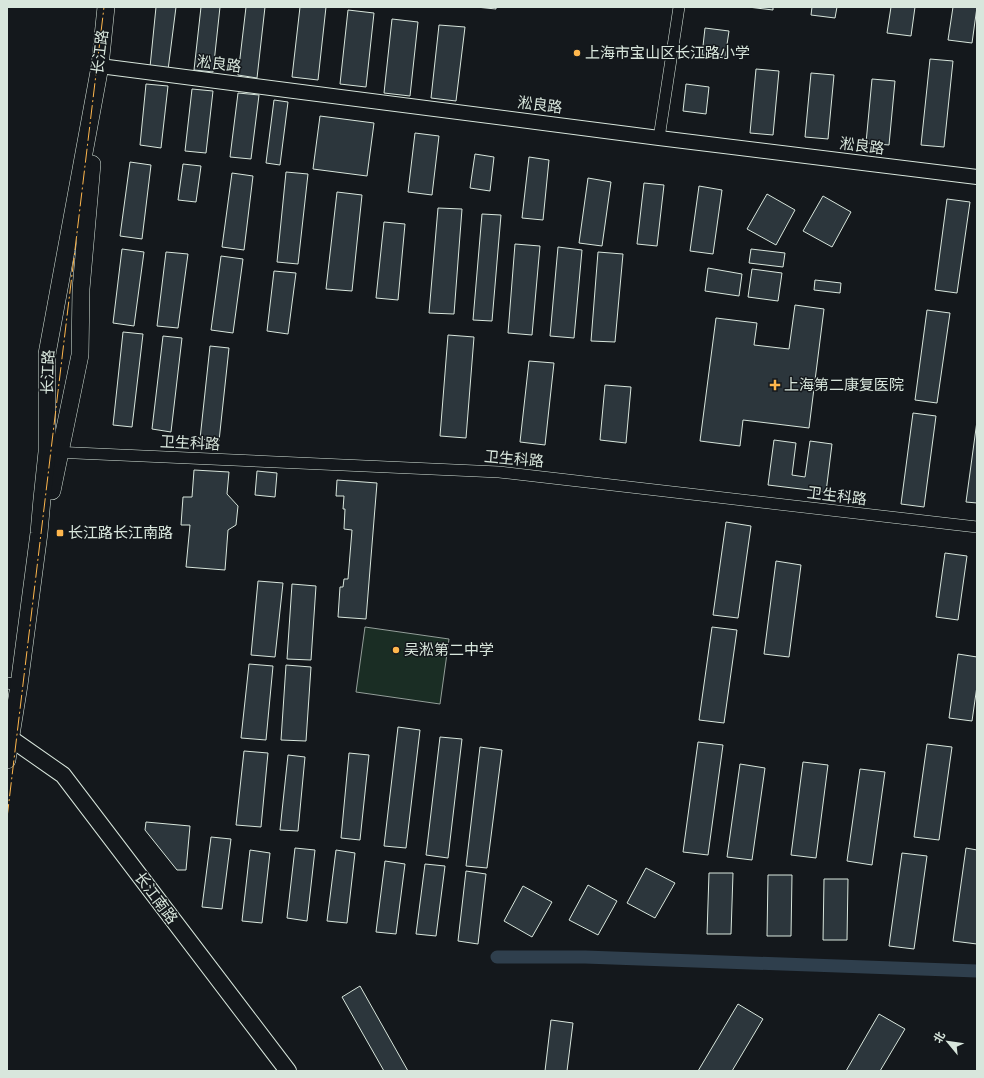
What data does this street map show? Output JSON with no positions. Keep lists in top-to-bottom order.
{
  "streets": {
    "main road": ["长江路", "长江南路"],
    "street": ["淞良路", "卫生科路"]
  },
  "crossings": [
    ["长江路", "淞良路"],
    ["长江路", "卫生科路"]
  ],
  "places": {
    "other": ["上海市宝山区长江路小学", "吴淞第二中学"],
    "health": ["上海第二康复医院"],
    "transit": ["长江路长江南路"]
  },
  "north": "top left"
}
